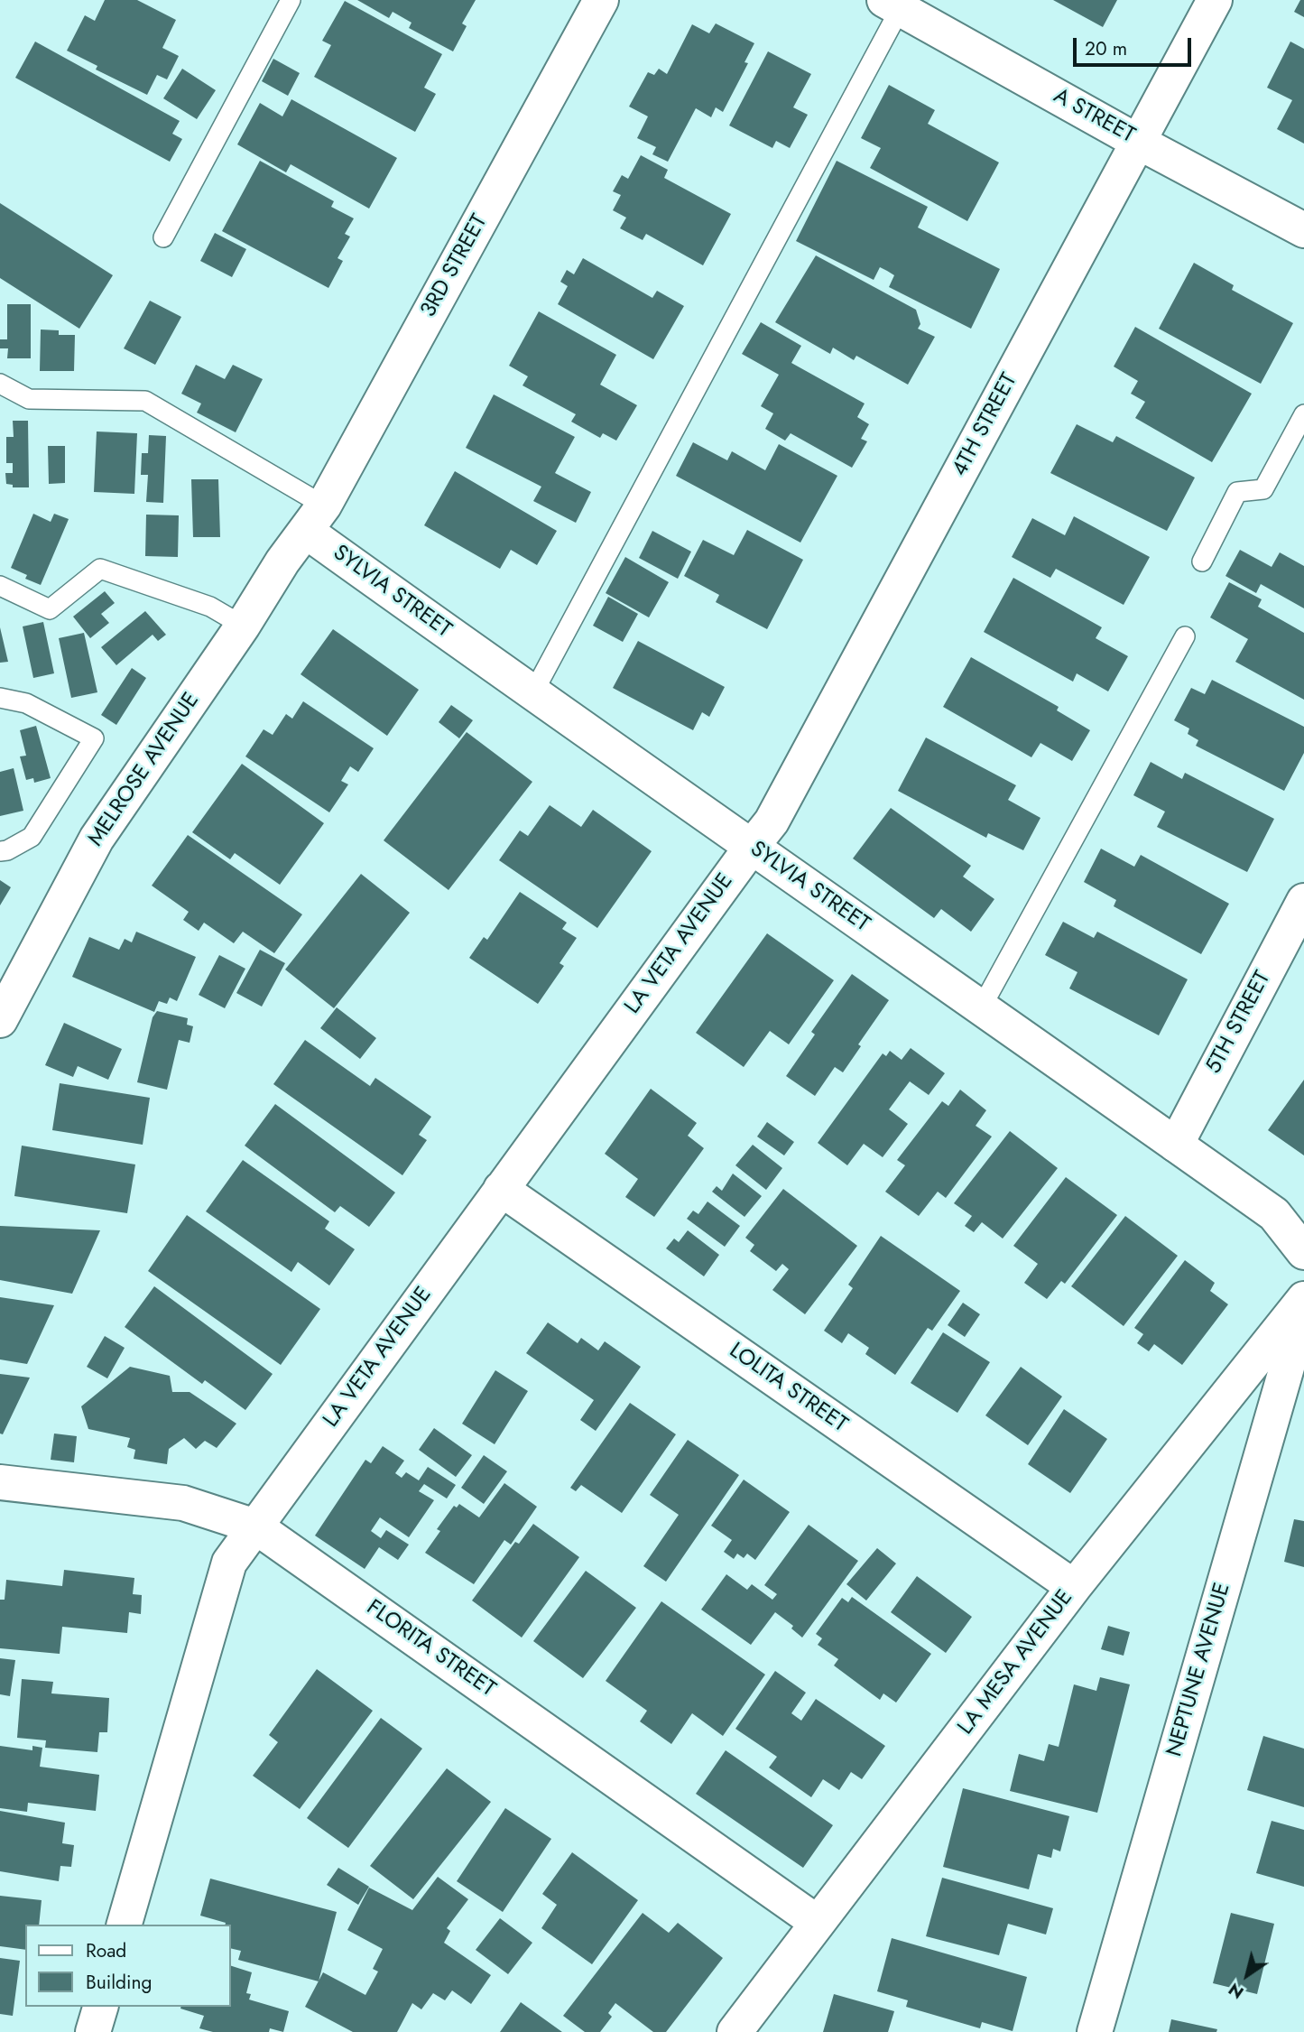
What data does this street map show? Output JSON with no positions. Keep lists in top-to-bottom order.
{
  "streets": {
    "street": [
      "A STREET",
      "3RD STREET",
      "4TH STREET",
      "SYLVIA STREET",
      "MELROSE AVENUE",
      "LA VETA AVENUE",
      "5TH STREET",
      "LOLITA STREET",
      "FLORITA STREET",
      "LA MESA AVENUE",
      "NEPTUNE AVENUE"
    ]
  },
  "crossings": [
    ["A STREET", "4TH STREET"],
    ["3RD STREET", "SYLVIA STREET"],
    ["3RD STREET", "MELROSE AVENUE"],
    ["4TH STREET", "SYLVIA STREET"],
    ["4TH STREET", "LA VETA AVENUE"],
    ["SYLVIA STREET", "MELROSE AVENUE"],
    ["SYLVIA STREET", "LA VETA AVENUE"],
    ["SYLVIA STREET", "5TH STREET"],
    ["LA VETA AVENUE", "LOLITA STREET"],
    ["LA VETA AVENUE", "FLORITA STREET"],
    ["LOLITA STREET", "LA MESA AVENUE"],
    ["FLORITA STREET", "LA MESA AVENUE"]
  ],
  "legend": ["Road", "Building"],
  "scale_bar": "20 m",
  "north": "bottom left"
}
